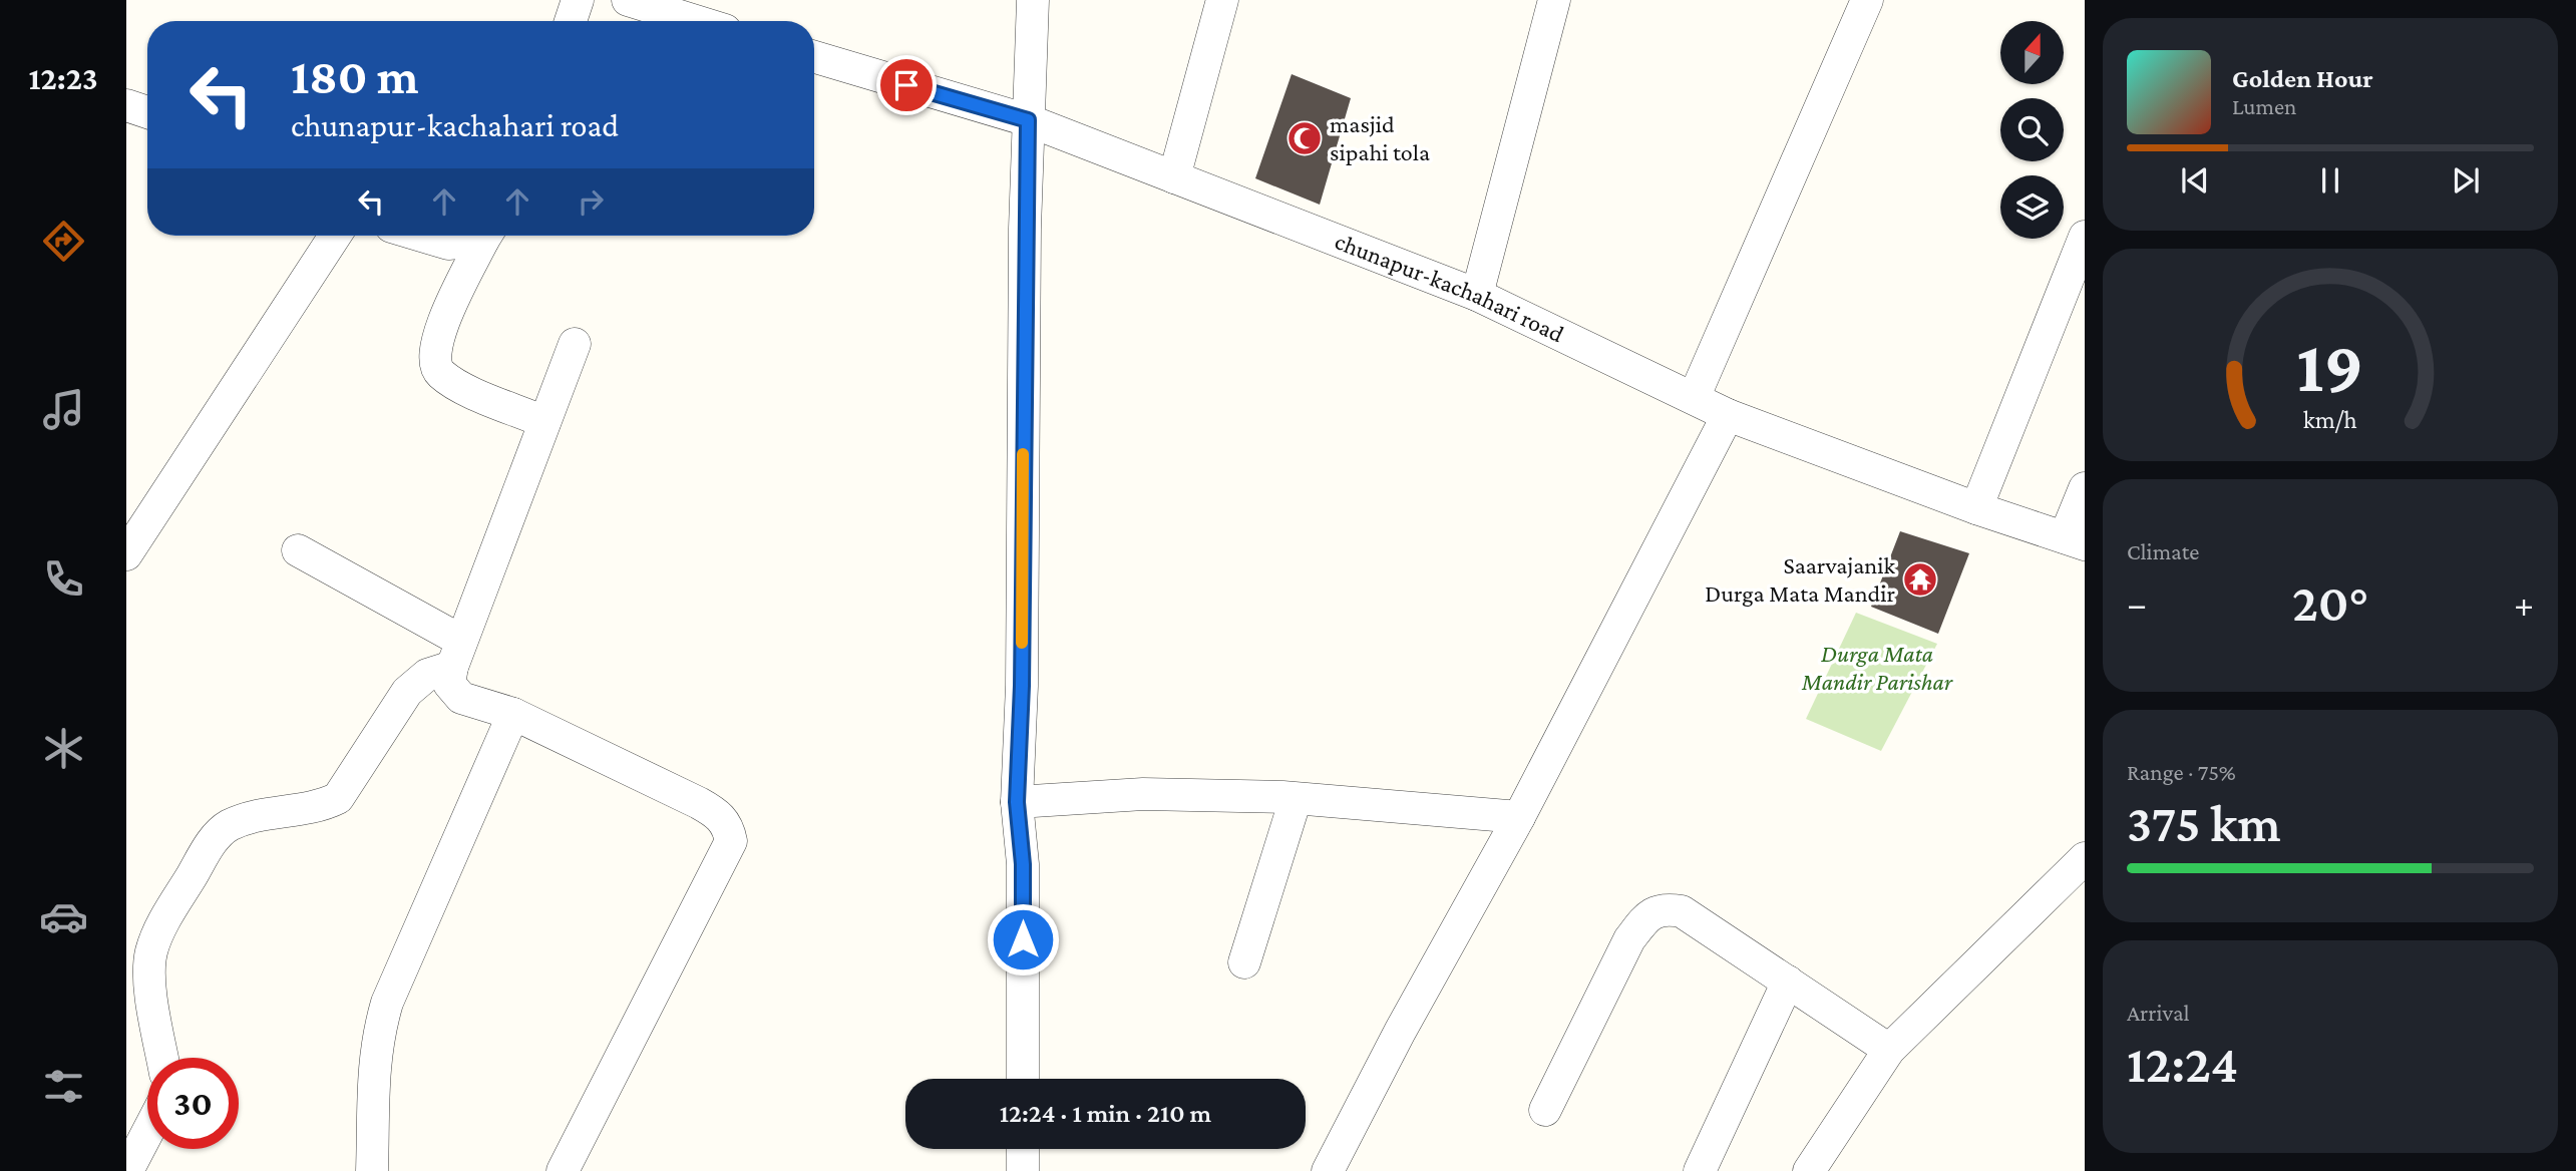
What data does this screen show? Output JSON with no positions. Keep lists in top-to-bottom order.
{
  "streets": {
    "street": ["chunapur-kachahari road"]
  },
  "parks": ["Durga Mata Mandir Parishar"],
  "places": {
    "mosque": ["masjid sipahi tola"],
    "temple": ["Saarvajanik Durga Mata Mandir"]
  },
  "north": "top",
  "page": {
    "tabs": "12:23",
    "turn": ["180 m", "chunapur-kachahari road"],
    "song": ["Golden Hour", "Lumen"],
    "tile": [
      "Climate",
      ["Range · 75%", "375 km"],
      ["Arrival", "12:24"]
    ],
    "heat": ["−", "20°", "+"],
    "limit": "30",
    "trip": "12:24 · 1 min · 210 m",
    "gauge": ["19", "km/h"]
  }
}
